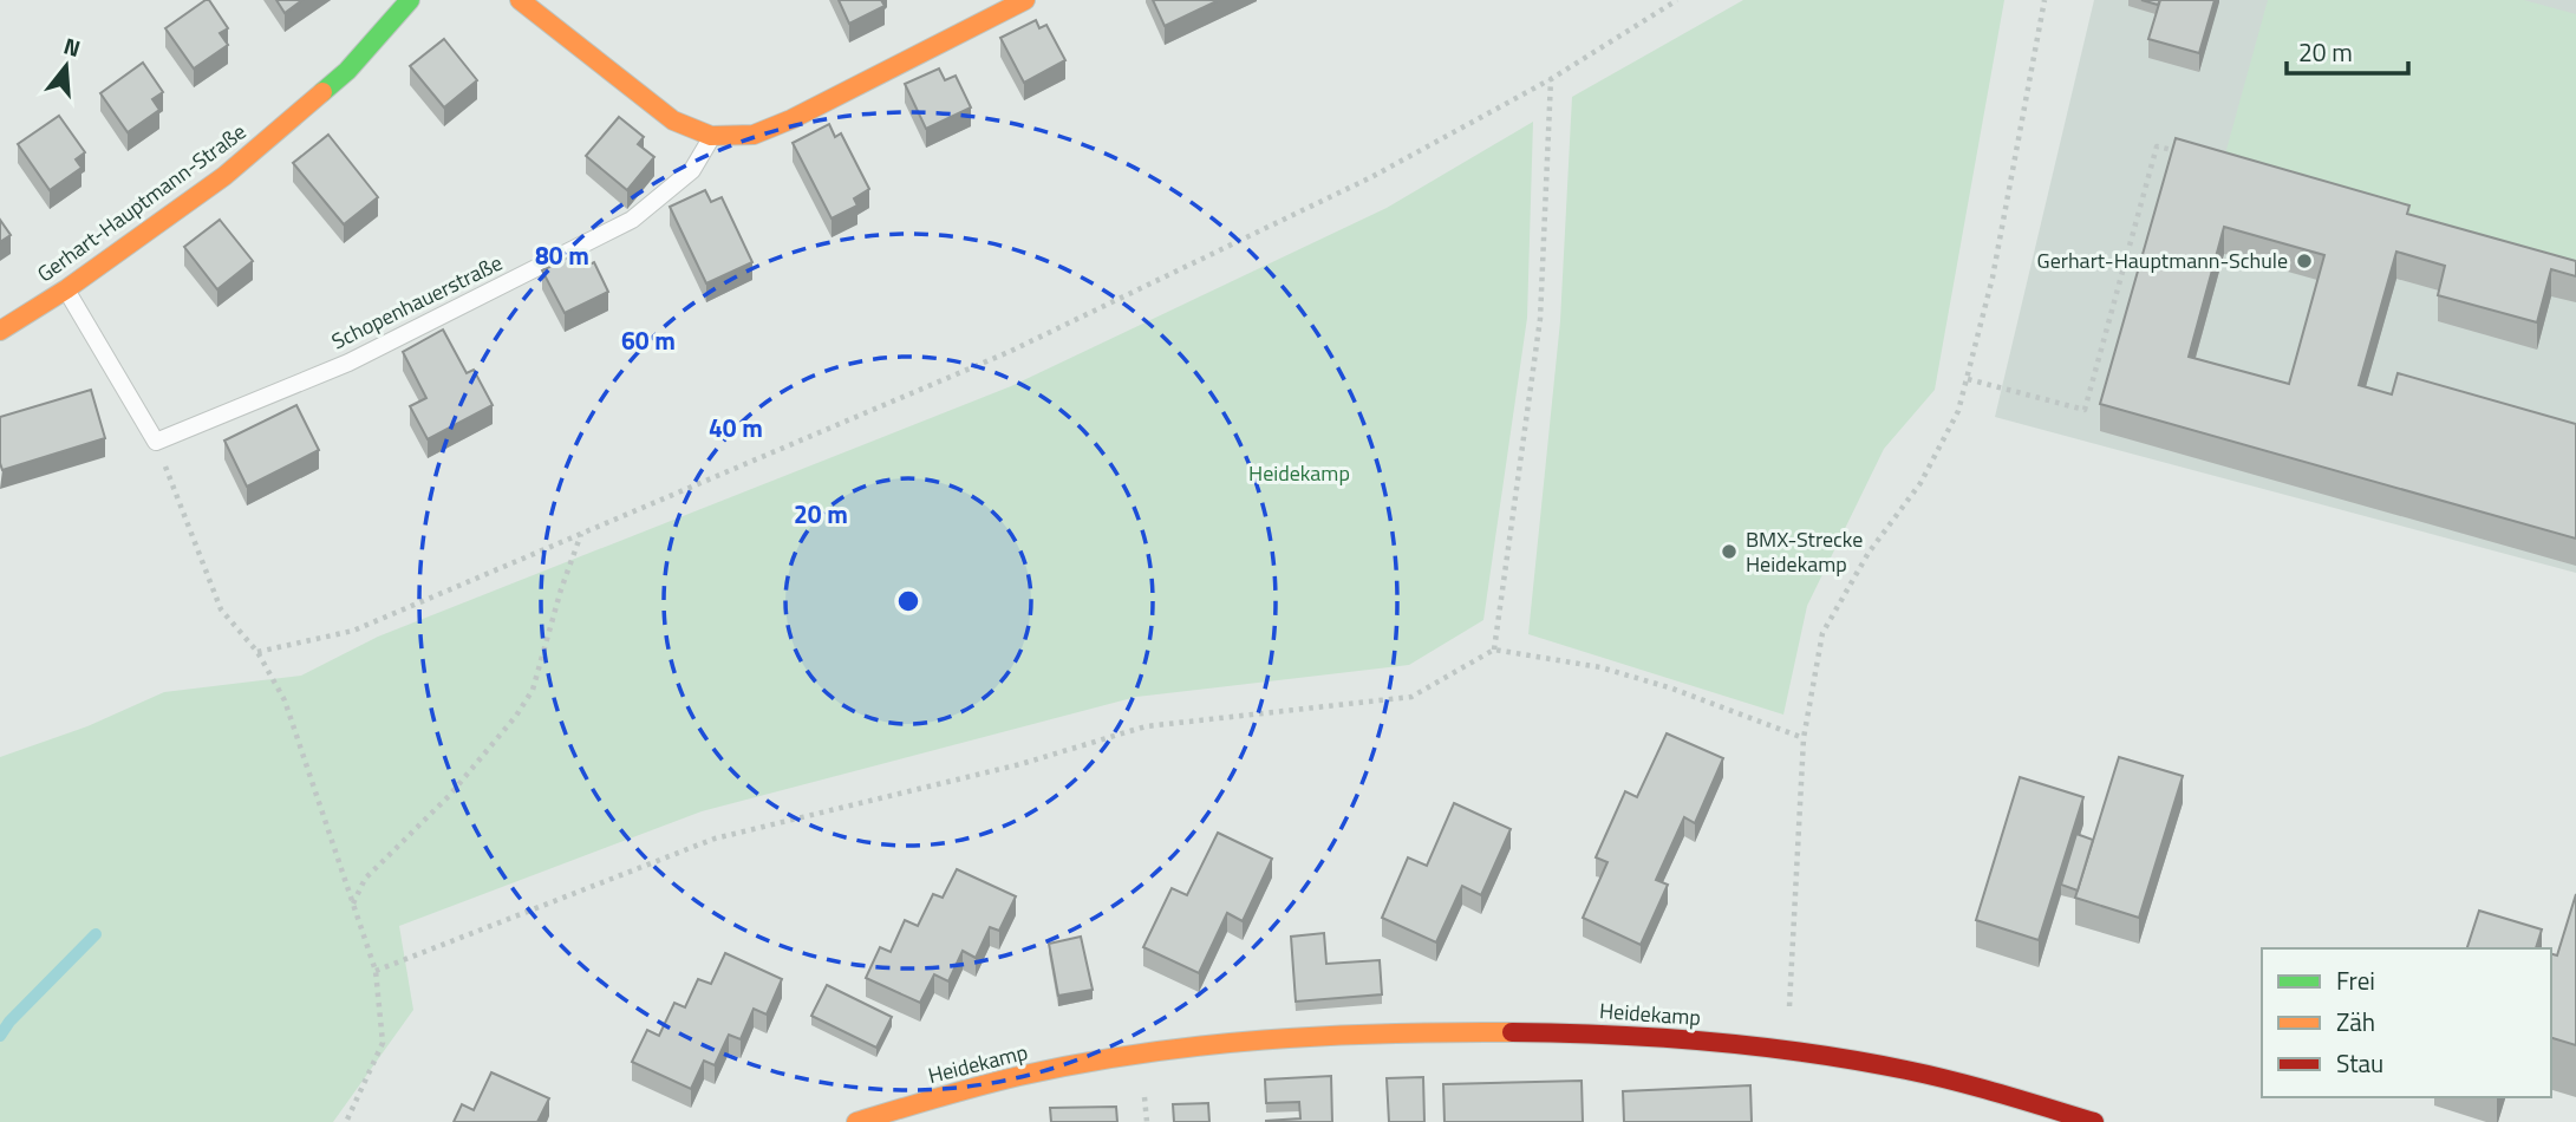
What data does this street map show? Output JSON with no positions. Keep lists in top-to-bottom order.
{
  "streets": {
    "street": ["Gerhart-Hauptmann-Straße", "Heidekamp"],
    "lane": ["Schopenhauerstraße"]
  },
  "parks": ["Heidekamp"],
  "places": ["Gerhart-Hauptmann-Schule", "BMX-Strecke Heidekamp"],
  "legend": ["Frei", "Zäh", "Stau"],
  "scale_bar": "20 m",
  "north": "top",
  "rings": [
    "80 m",
    "60 m",
    "40 m",
    "20 m"
  ]
}
